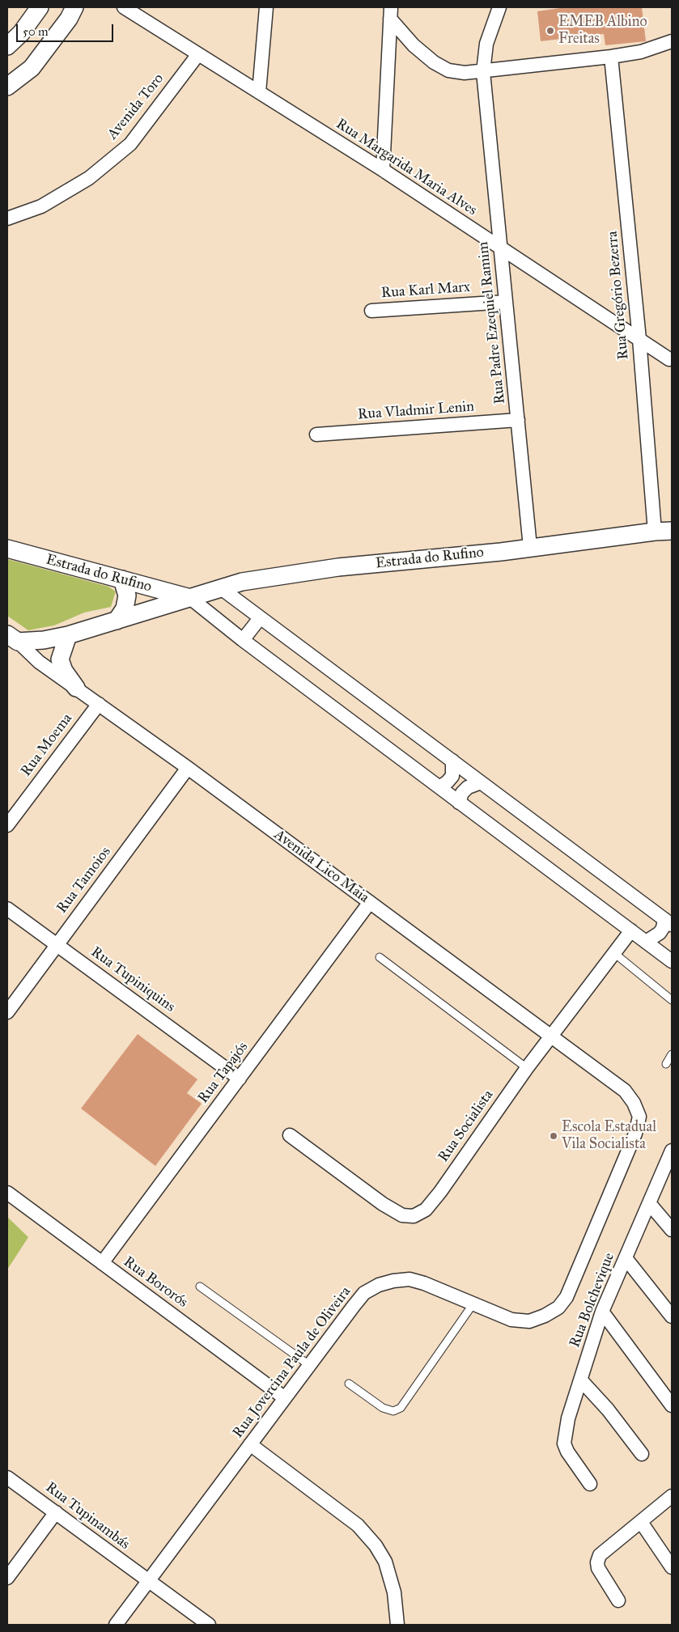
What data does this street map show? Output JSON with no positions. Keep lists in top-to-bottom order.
{
  "streets": {
    "street": [
      "Avenida Toro",
      "Rua Margarida Maria Alves",
      "Rua Karl Marx",
      "Rua Gregório Bezerra",
      "Rua Padre Ezequiel Ramim",
      "Rua Vladmir Lenin",
      "Estrada do Rufino",
      "Rua Moema",
      "Avenida Lico Maia",
      "Rua Tamoios",
      "Rua Tupiniquins",
      "Rua Tapajós",
      "Rua Socialista",
      "Rua Bororós",
      "Rua Bolchevique",
      "Rua Jovercina Paula de Oliveira",
      "Rua Tupinambás"
    ]
  },
  "crossings": [
    ["Avenida Toro", "Rua Margarida Maria Alves"],
    ["Rua Margarida Maria Alves", "Rua Gregório Bezerra"],
    ["Rua Margarida Maria Alves", "Rua Padre Ezequiel Ramim"],
    ["Rua Karl Marx", "Rua Padre Ezequiel Ramim"],
    ["Rua Gregório Bezerra", "Estrada do Rufino"],
    ["Rua Padre Ezequiel Ramim", "Rua Vladmir Lenin"],
    ["Rua Padre Ezequiel Ramim", "Estrada do Rufino"],
    ["Estrada do Rufino", "Avenida Lico Maia"],
    ["Rua Moema", "Avenida Lico Maia"],
    ["Avenida Lico Maia", "Rua Tamoios"],
    ["Avenida Lico Maia", "Rua Tapajós"],
    ["Avenida Lico Maia", "Rua Socialista"],
    ["Avenida Lico Maia", "Rua Jovercina Paula de Oliveira"],
    ["Rua Tamoios", "Rua Tupiniquins"],
    ["Rua Tupiniquins", "Rua Tapajós"],
    ["Rua Tapajós", "Rua Bororós"],
    ["Rua Bororós", "Rua Jovercina Paula de Oliveira"],
    ["Rua Jovercina Paula de Oliveira", "Rua Tupinambás"]
  ],
  "places": ["EMEB Albino Freitas", "Escola Estadual Vila Socialista"],
  "scale_bar": "50 m"
}
